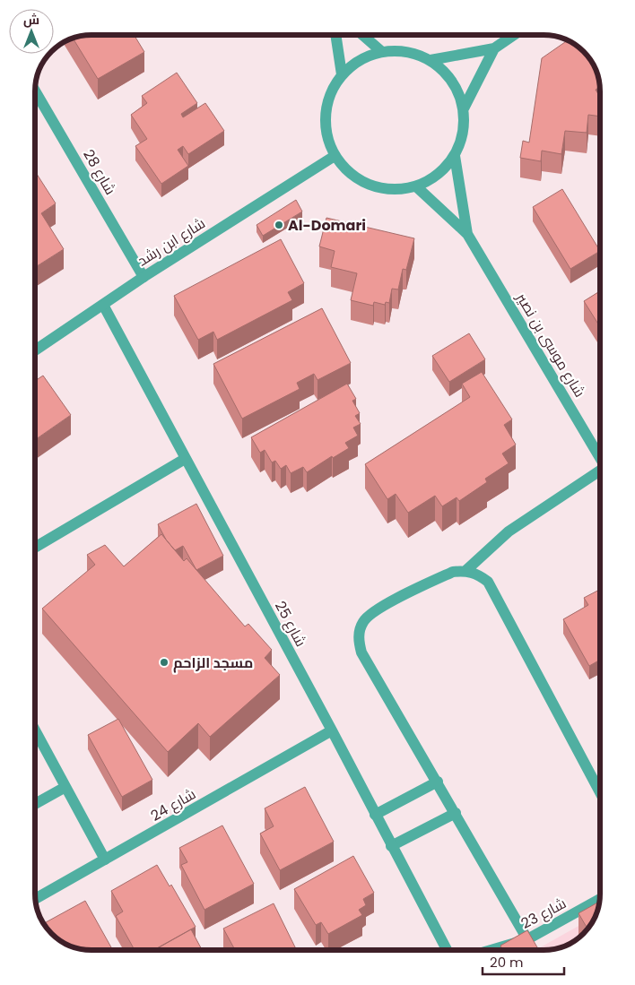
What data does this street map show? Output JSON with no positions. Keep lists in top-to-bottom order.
{
  "streets": {
    "street": [
      "شارع 28",
      "شارع ابن رشد",
      "شارع موسى بن نصير",
      "شارع 25",
      "شارع 24",
      "شارع 23"
    ]
  },
  "crossings": [
    ["شارع 28", "شارع ابن رشد"],
    ["شارع ابن رشد", "شارع موسى بن نصير"],
    ["شارع ابن رشد", "شارع 25"],
    ["شارع 25", "شارع 24"]
  ],
  "places": ["Al-Domari", "مسجد الزاحم"],
  "scale_bar": "20 m",
  "north": "top"
}
